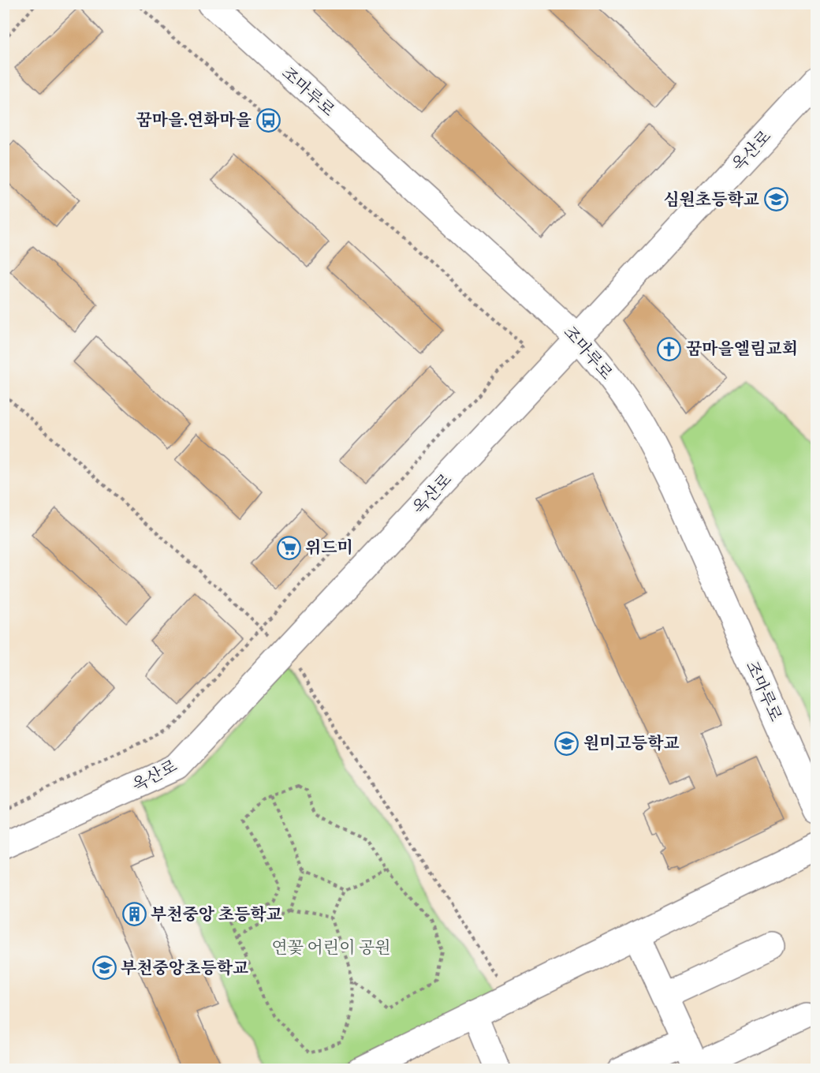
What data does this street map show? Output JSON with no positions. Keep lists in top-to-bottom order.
{
  "streets": {
    "street": ["조마루로", "옥산로"]
  },
  "crossings": [
    ["조마루로", "옥산로"]
  ],
  "parks": ["연꽃 어린이 공원"],
  "places": {
    "bus stop": ["꿈마을.연화마을"],
    "school or university": ["심원초등학교", "원미고등학교", "부천중앙초등학교"],
    "church": ["꿈마을엘림교회"],
    "supermarket": ["위드미"],
    "building": ["부천중앙 초등학교"]
  }
}
